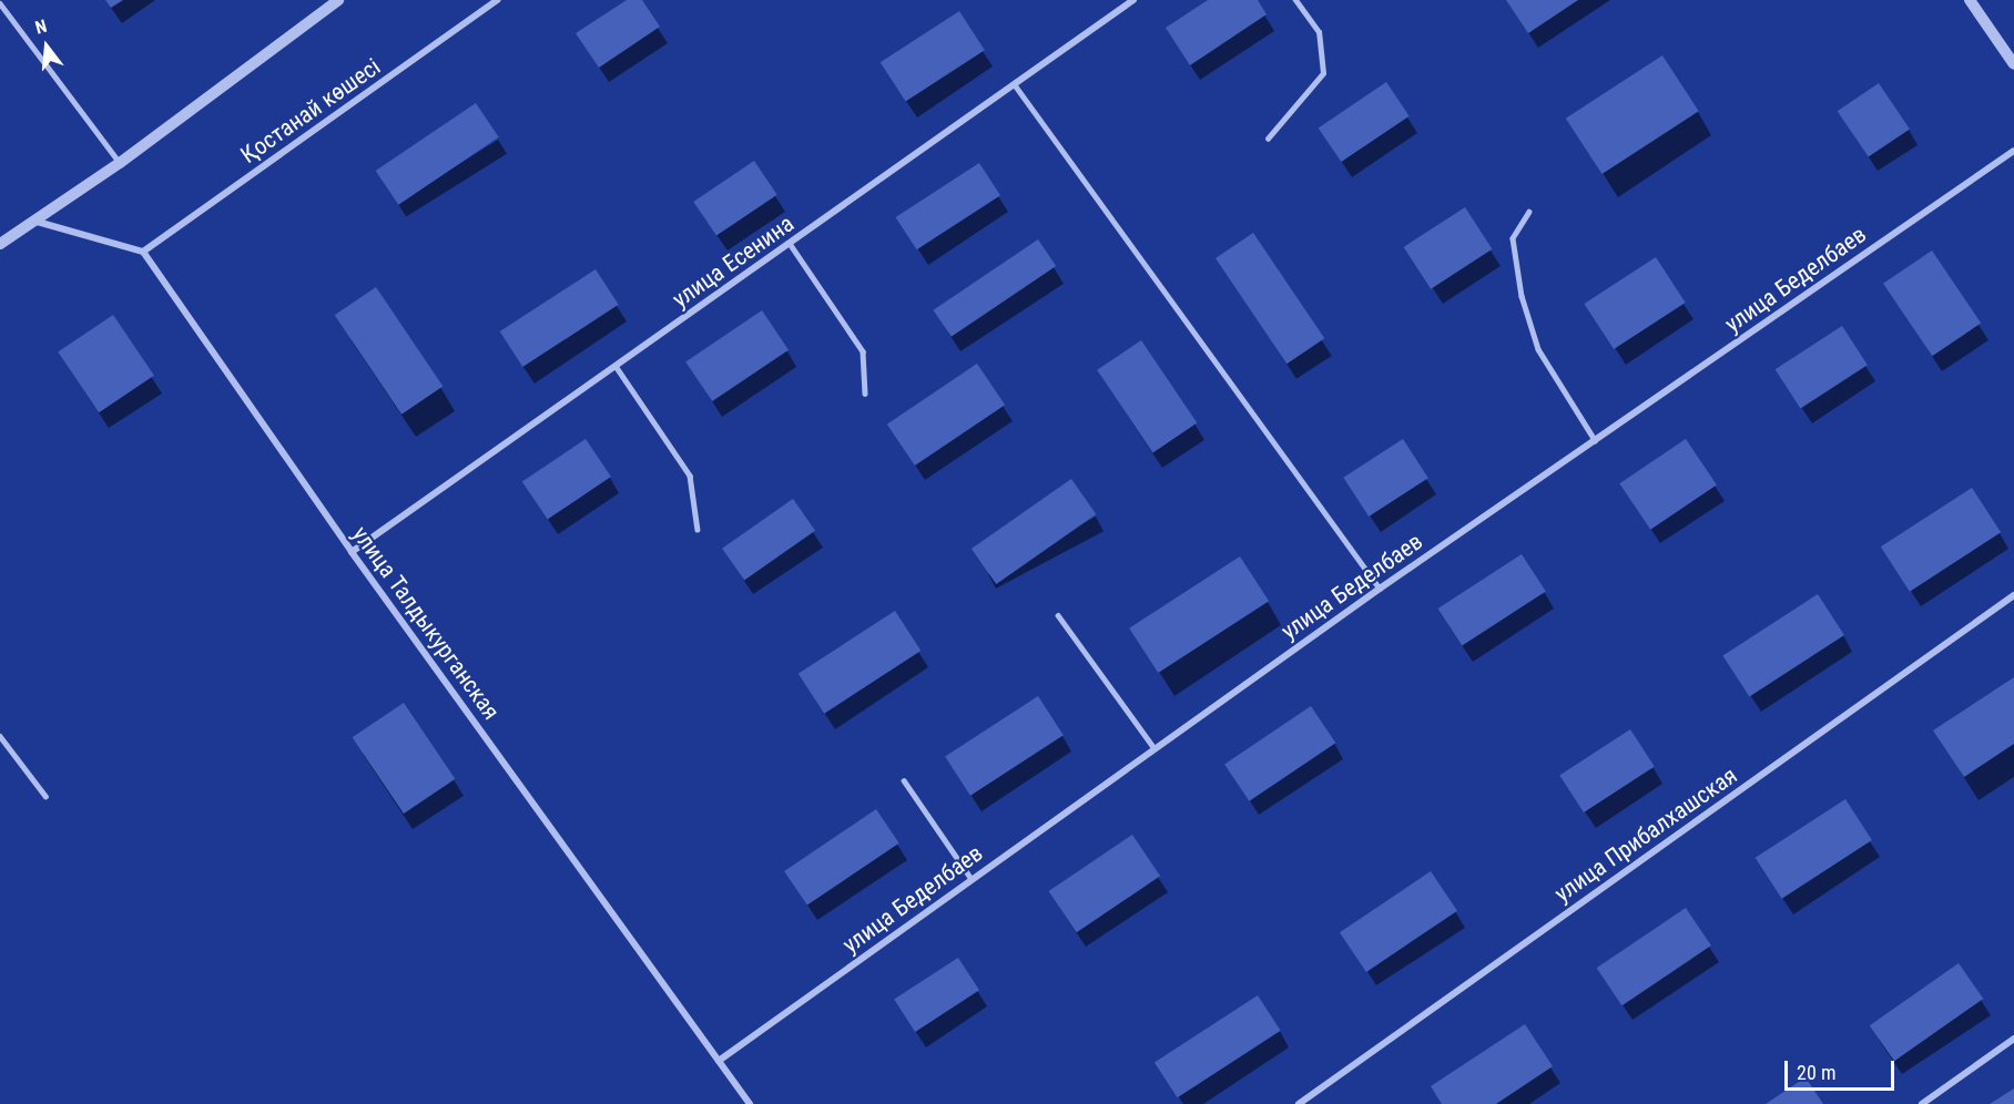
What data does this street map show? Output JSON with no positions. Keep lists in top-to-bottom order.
{
  "streets": {
    "street": [
      "Қостанай көшесі",
      "улица Есенина",
      "улица Беделбаев",
      "улица Талдыкурганская",
      "улица Прибалхашская"
    ]
  },
  "crossings": [
    ["Қостанай көшесі", "улица Талдыкурганская"],
    ["улица Есенина", "улица Талдыкурганская"],
    ["улица Беделбаев", "улица Талдыкурганская"]
  ],
  "scale_bar": "20 m",
  "north": "top"
}
